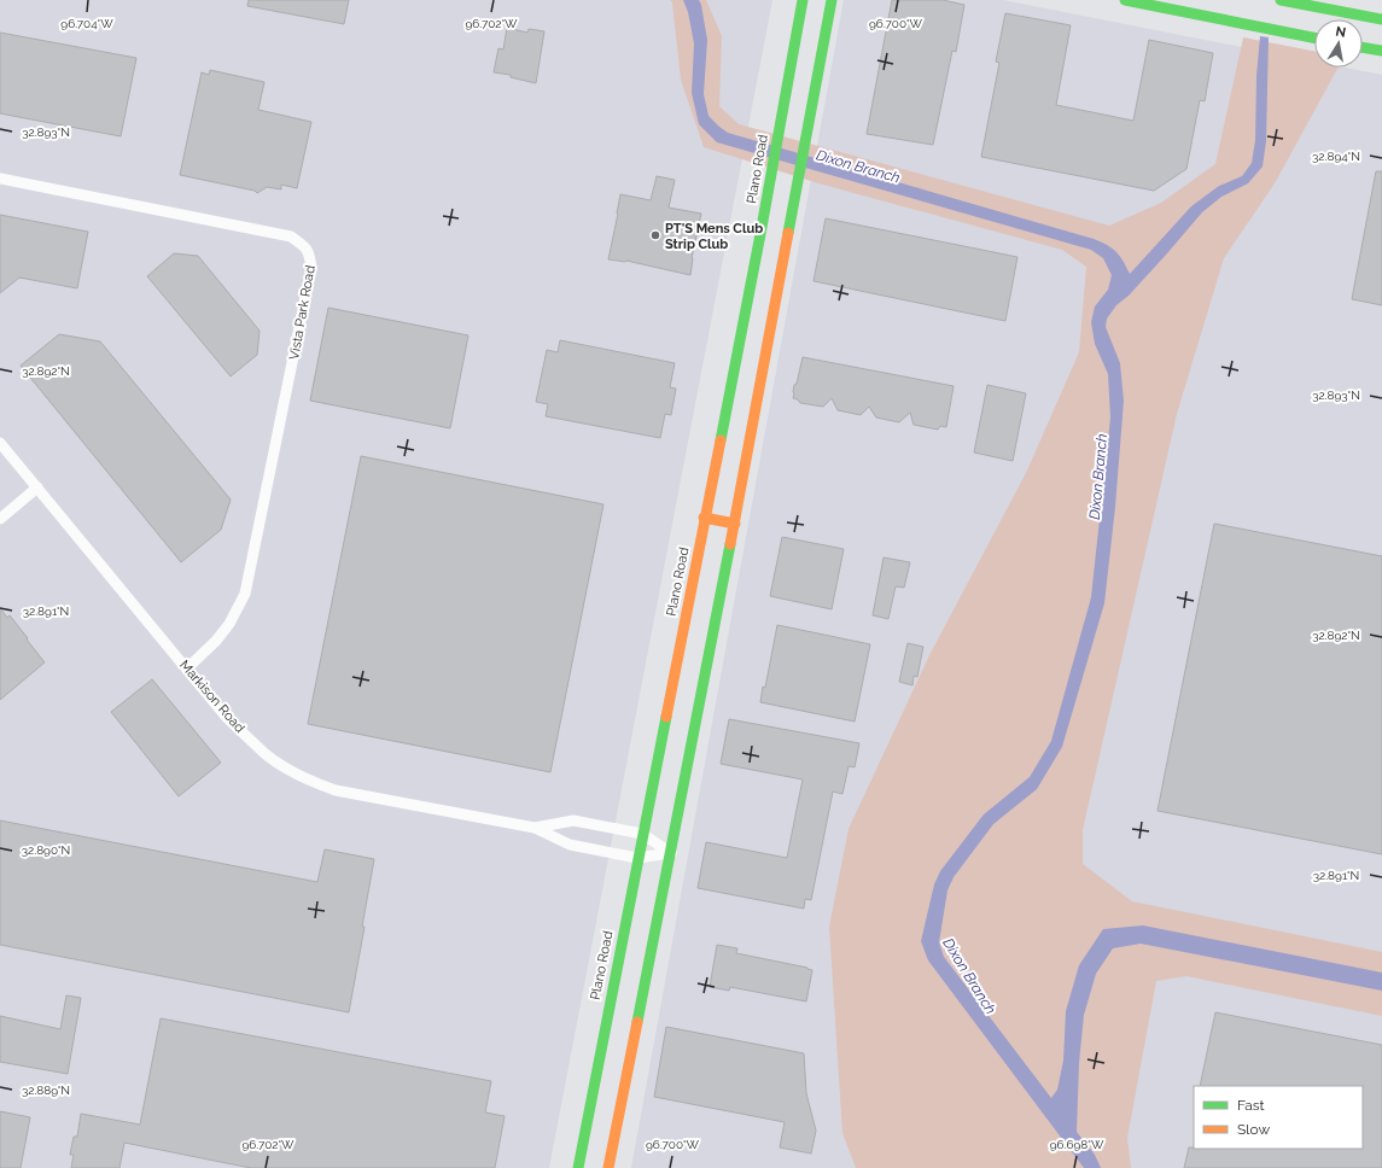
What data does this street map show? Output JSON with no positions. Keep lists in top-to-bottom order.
{
  "streets": {
    "main road": ["Plano Road"],
    "street": ["Vista Park Road", "Markison Road"]
  },
  "crossings": [
    ["Plano Road", "Markison Road"],
    ["Vista Park Road", "Markison Road"]
  ],
  "water": ["Dixon Branch"],
  "places": ["PT'S Mens Club Strip Club"],
  "legend": ["Fast", "Slow"],
  "north": "top",
  "coordinates": [
    "96.704°W",
    "96.702°W",
    "96.700°W",
    "32.893°N",
    "32.894°N",
    "32.892°N",
    "32.891°N",
    "32.890°N",
    "32.889°N",
    "96.698°W"
  ]
}
